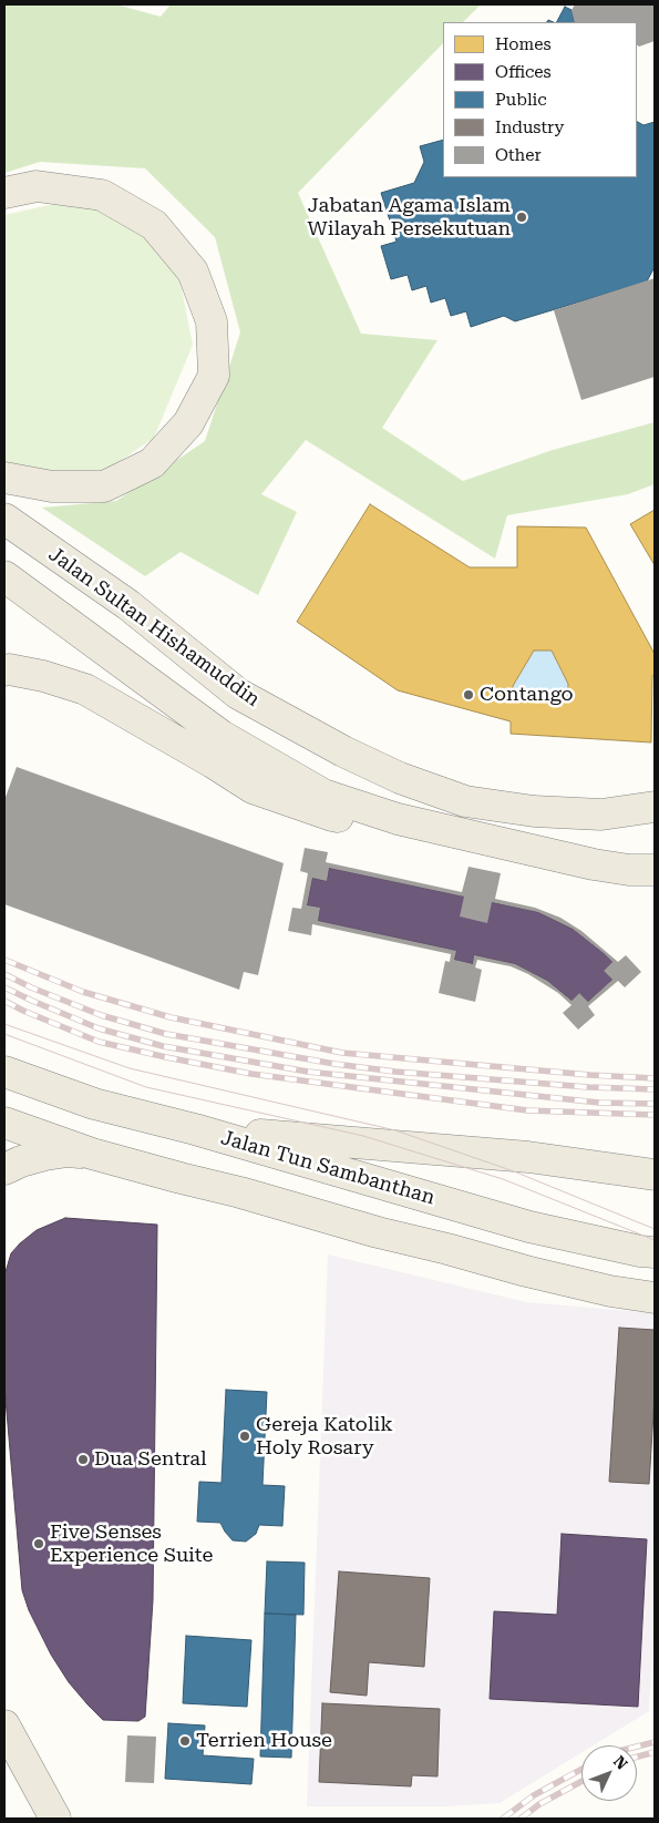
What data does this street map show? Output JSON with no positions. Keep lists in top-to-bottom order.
{
  "streets": {
    "main road": ["Jalan Sultan Hishamuddin", "Jalan Tun Sambanthan"]
  },
  "places": [
    "Jabatan Agama Islam Wilayah Persekutuan",
    "Contango",
    "Gereja Katolik Holy Rosary",
    "Dua Sentral",
    "Five Senses Experience Suite",
    "Terrien House"
  ],
  "legend": [
    "Homes",
    "Offices",
    "Public",
    "Industry",
    "Other"
  ],
  "north": "top right"
}
